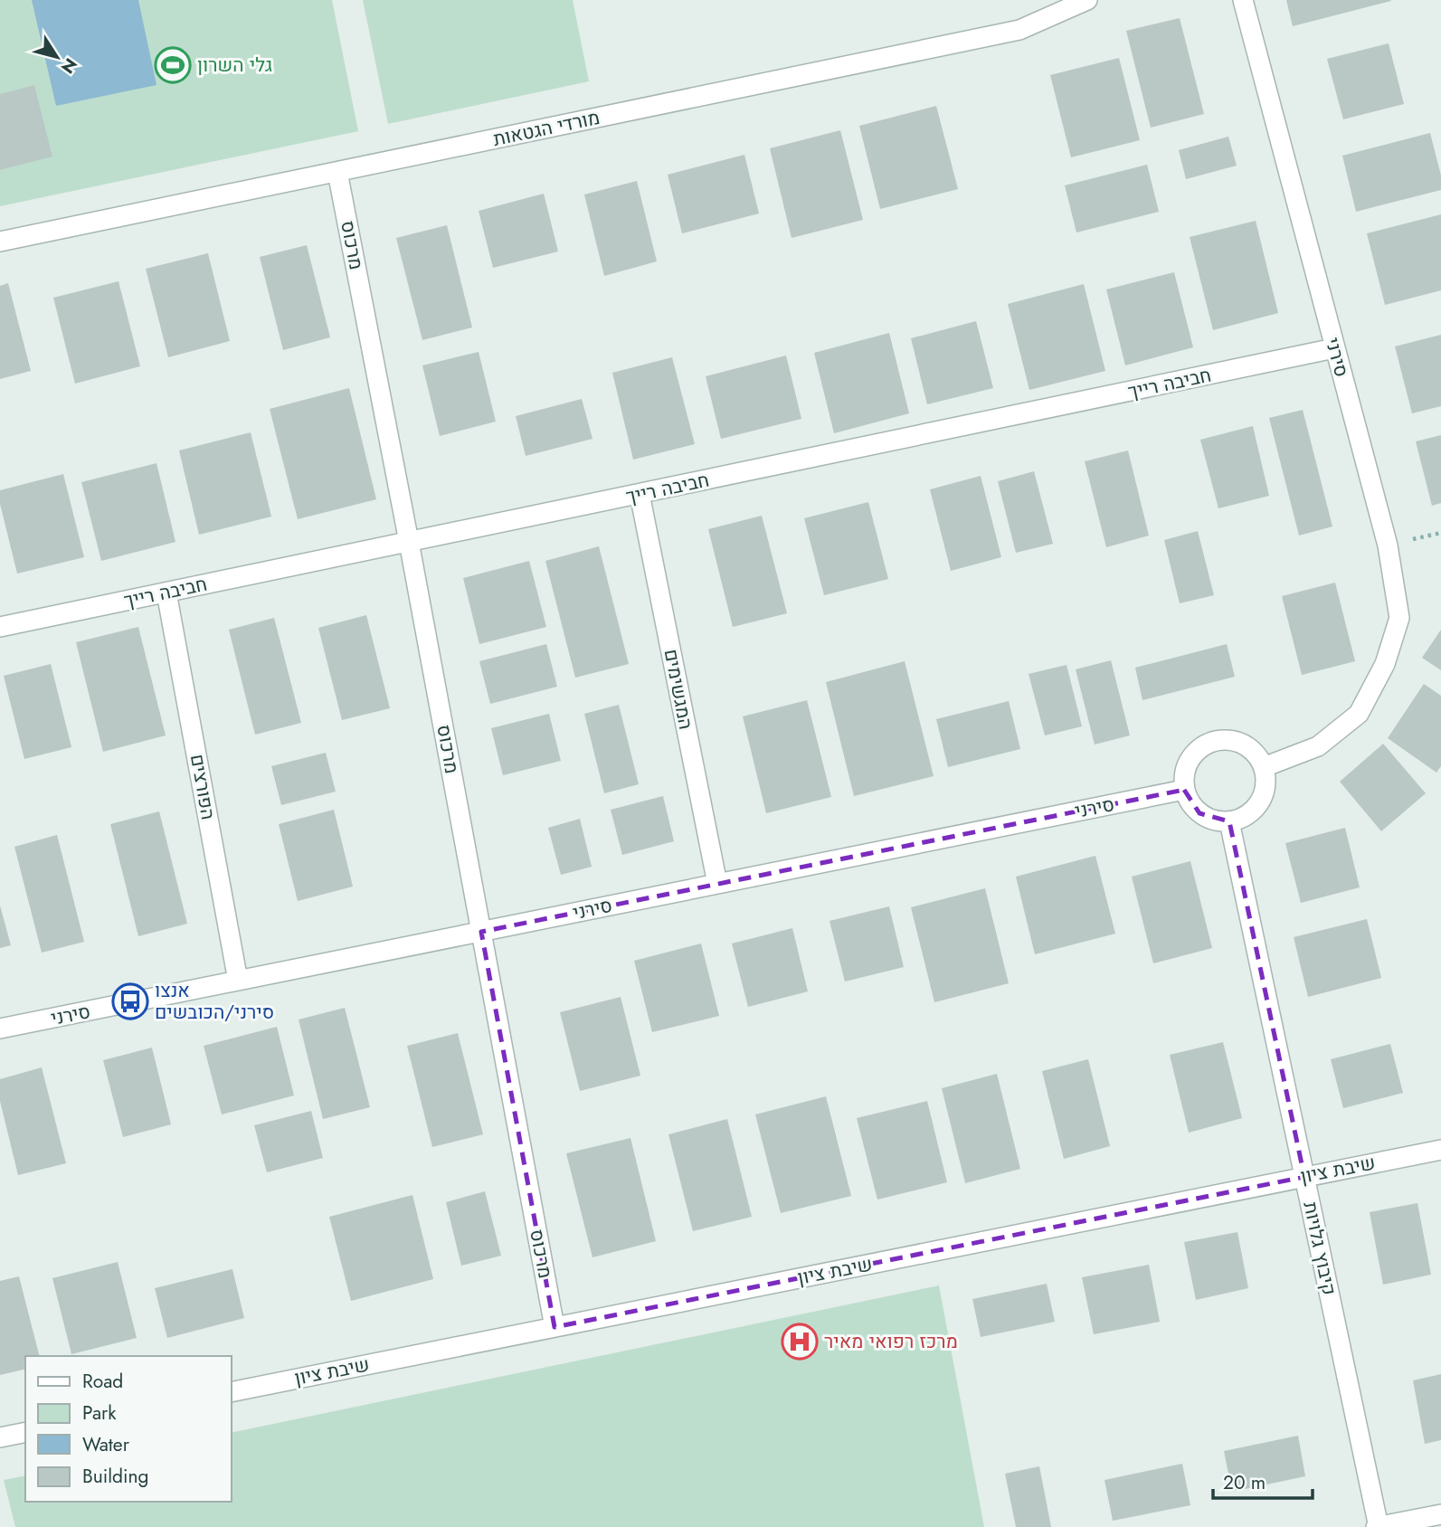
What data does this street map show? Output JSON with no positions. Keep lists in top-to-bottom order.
{
  "streets": {
    "street": [
      "מורדי הגטאות",
      "מרכוס",
      "סירני",
      "חביבה רייך",
      "המגשימים",
      "הפורצים",
      "שיבת ציון",
      "קיבוץ גלויות"
    ]
  },
  "crossings": [
    ["מורדי הגטאות", "מרכוס"],
    ["מרכוס", "סירני"],
    ["מרכוס", "חביבה רייך"],
    ["מרכוס", "שיבת ציון"],
    ["סירני", "חביבה רייך"],
    ["סירני", "המגשימים"],
    ["סירני", "הפורצים"],
    ["סירני", "קיבוץ גלויות"],
    ["חביבה רייך", "המגשימים"],
    ["חביבה רייך", "הפורצים"],
    ["שיבת ציון", "קיבוץ גלויות"]
  ],
  "places": {
    "sports": ["גלי השרון"],
    "bus stop": ["אנצו סירני/הכובשים"],
    "hospital": ["מרכז רפואי מאיר"]
  },
  "legend": [
    "Road",
    "Park",
    "Water",
    "Building"
  ],
  "scale_bar": "20 m",
  "north": "bottom right"
}
